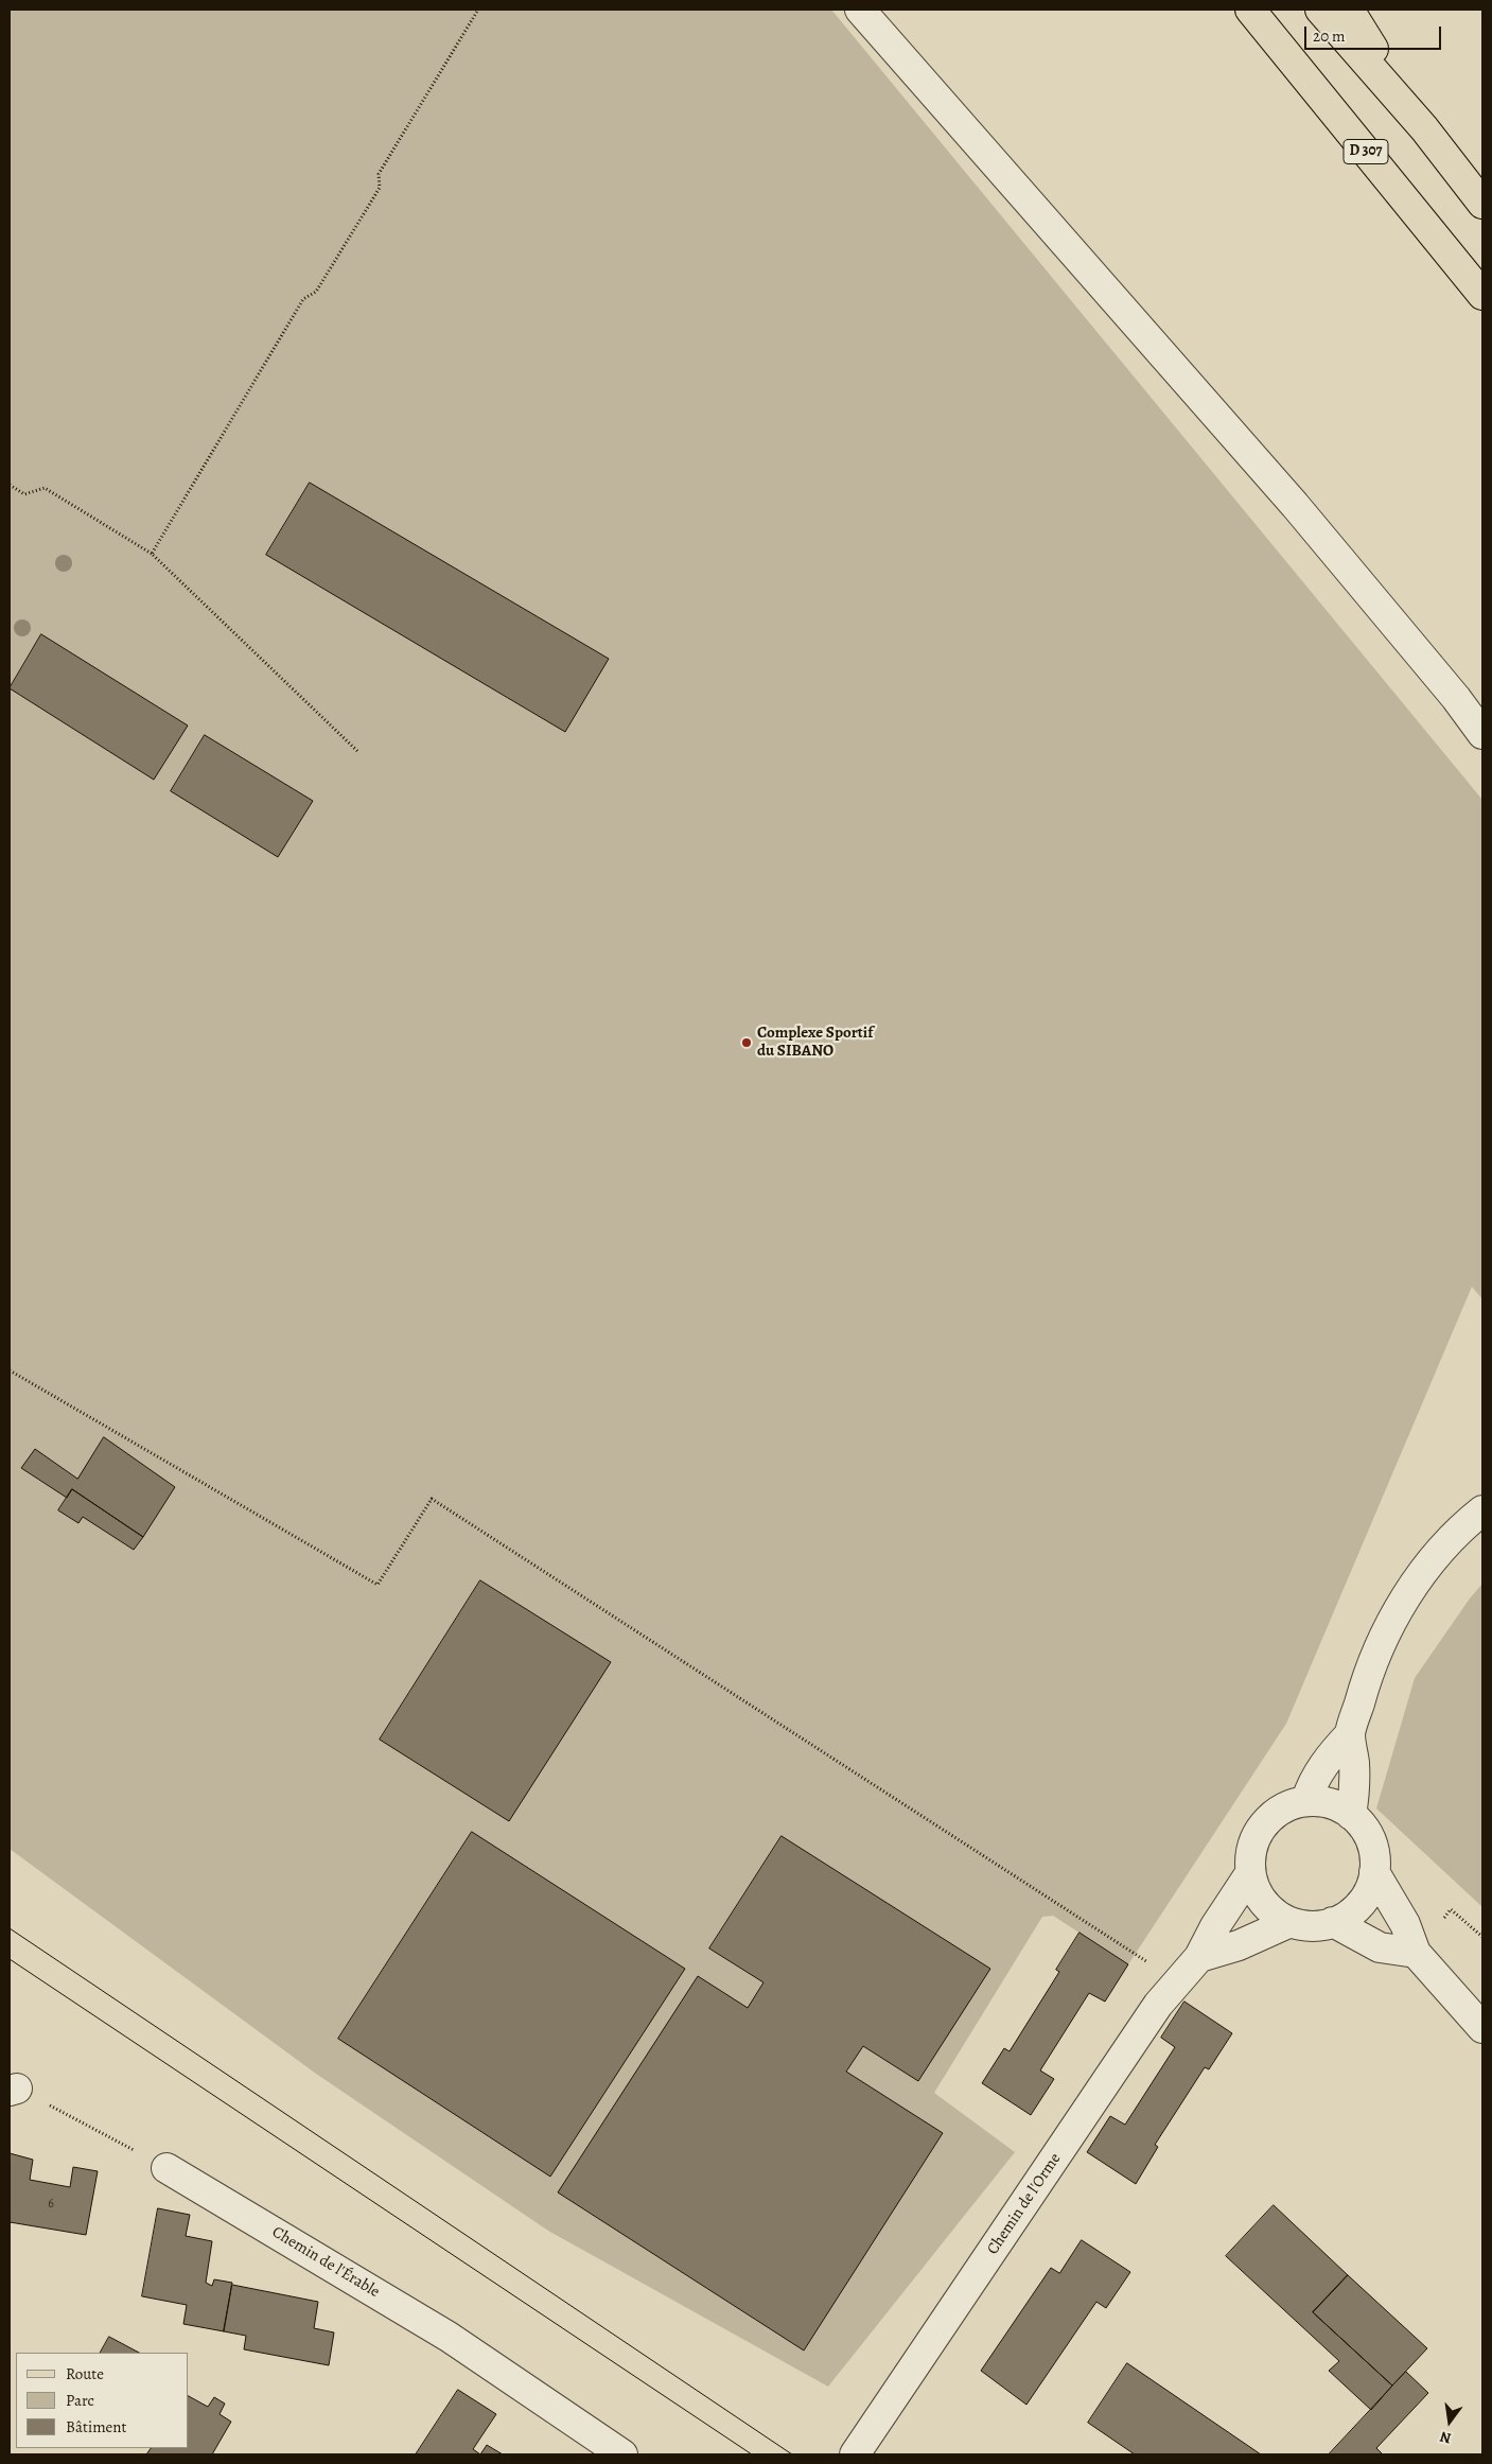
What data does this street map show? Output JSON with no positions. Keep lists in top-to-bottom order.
{
  "streets": {
    "main road": ["D 307"],
    "street": ["Chemin de l'Orme", "Chemin de l'Érable"]
  },
  "places": ["Complexe Sportif du SIBANO"],
  "house_numbers": ["6"],
  "legend": ["Route", "Parc", "Bâtiment"],
  "scale_bar": "20 m",
  "north": "bottom"
}
